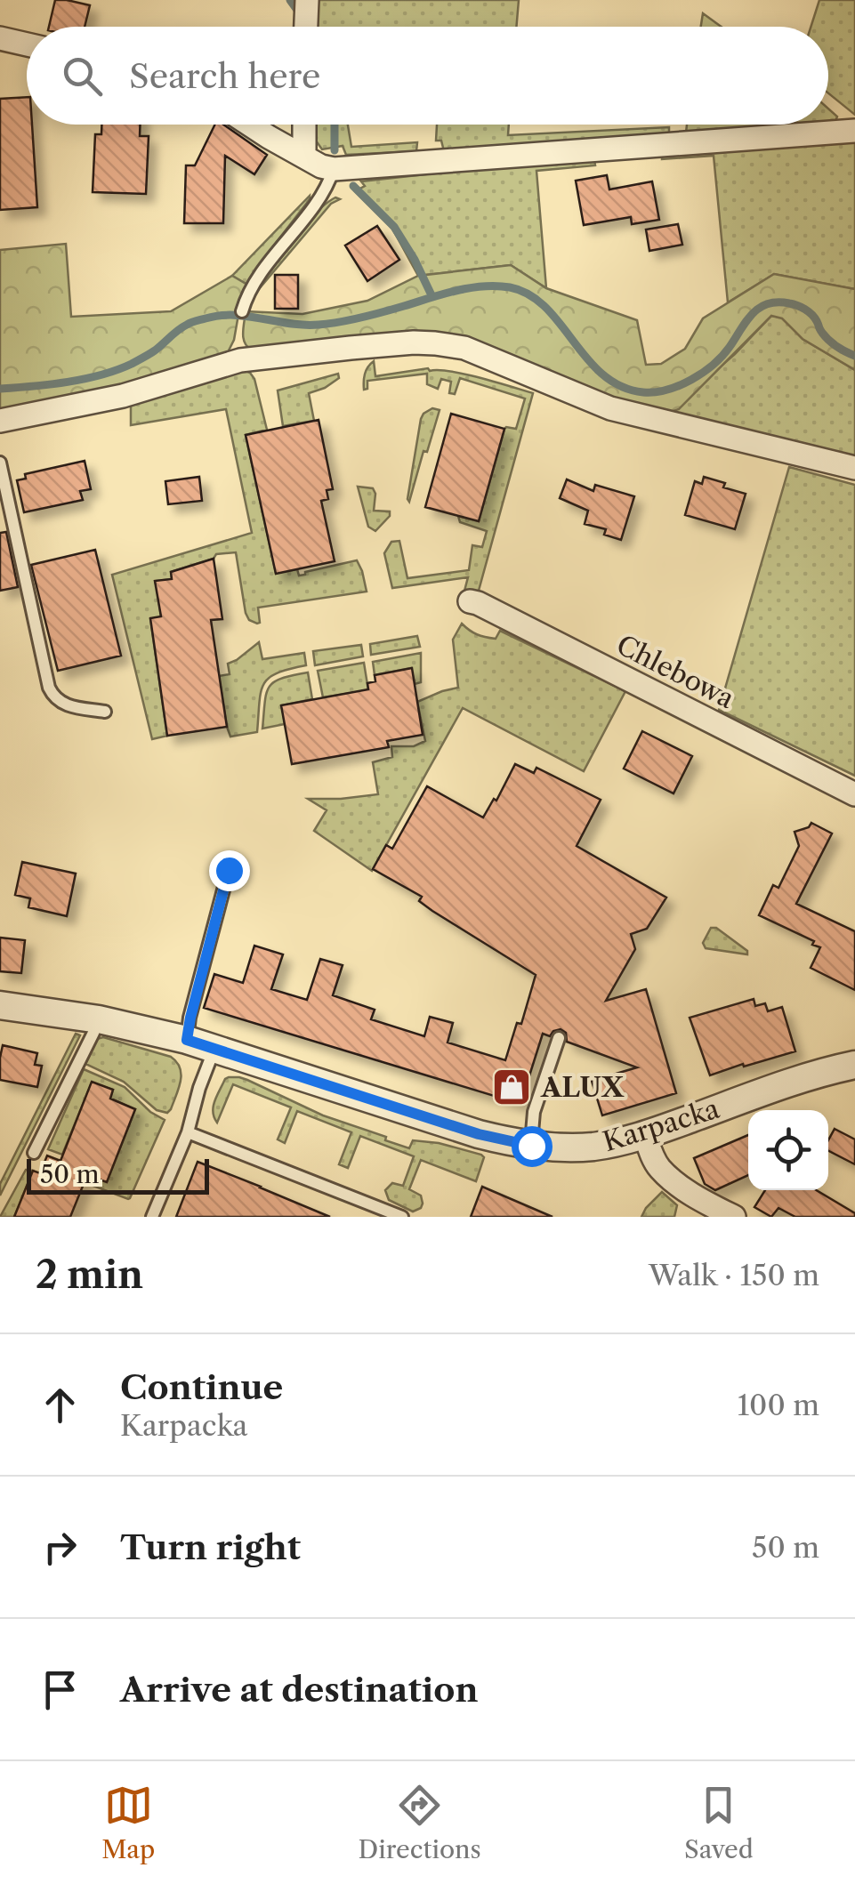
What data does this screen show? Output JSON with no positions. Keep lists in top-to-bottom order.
{
  "streets": {
    "street": ["Chlebowa", "Karpacka"]
  },
  "places": {
    "shop": ["ALUX"]
  },
  "scale_bar": "50 m",
  "page": {
    "search": "Search here",
    "scale": "50 m",
    "heading": ["2 min", "Walk · 150 m"],
    "list": [
      ["Continue", "Karpacka", "100 m"],
      ["Turn right", "50 m"],
      "Arrive at destination"
    ],
    "nav": ["Map", "Directions", "Saved"]
  }
}
